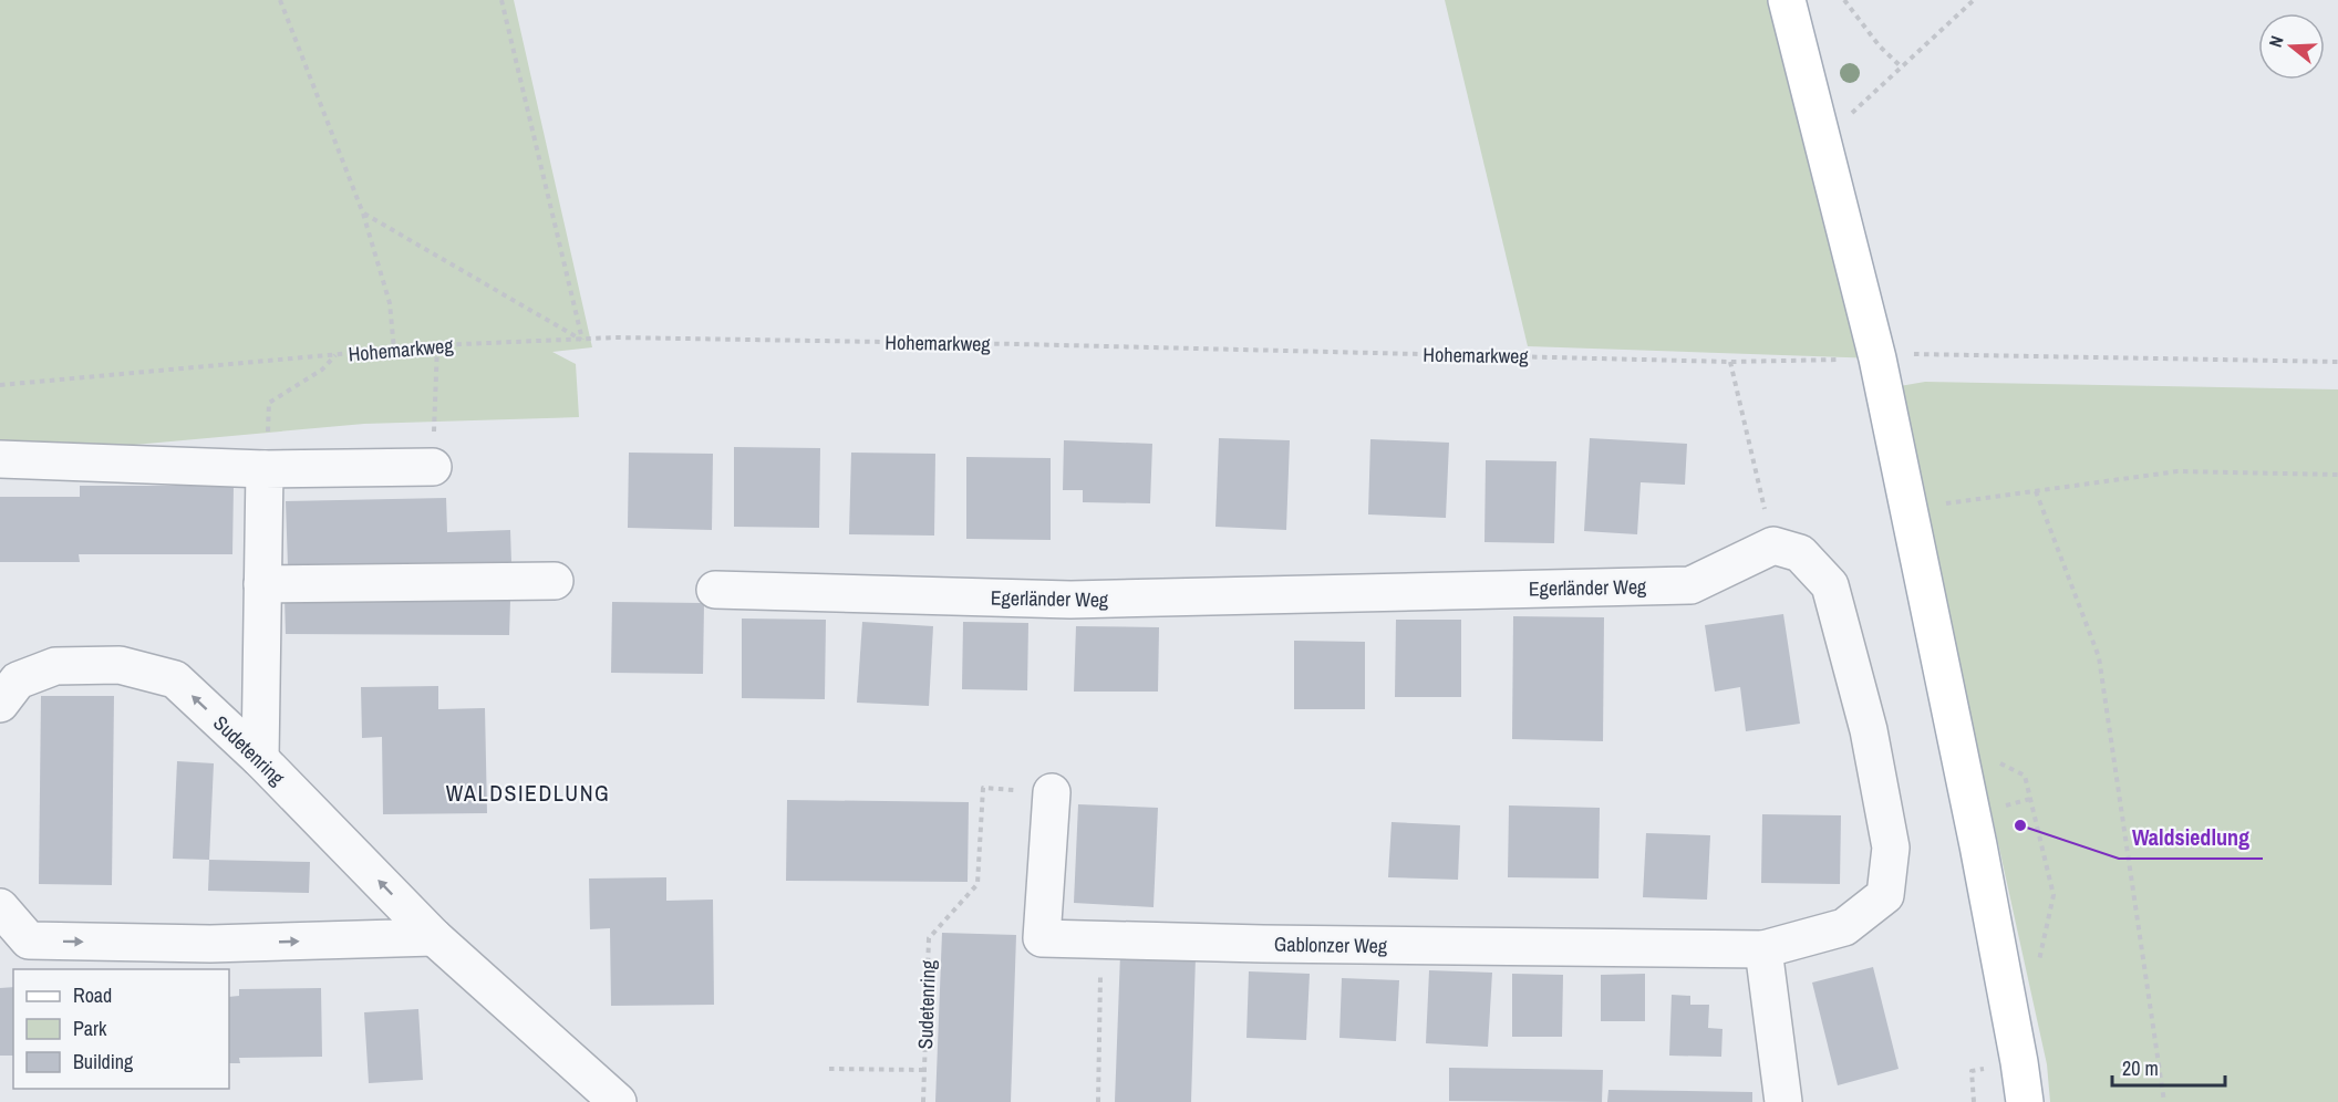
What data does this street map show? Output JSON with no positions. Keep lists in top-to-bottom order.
{
  "streets": {
    "street": ["Egerländer Weg", "Sudetenring", "Gablonzer Weg"],
    "path": ["Hohemarkweg"]
  },
  "crossings": [
    ["Sudetenring", "Gablonzer Weg"]
  ],
  "one_way": ["Sudetenring"],
  "districts": ["WALDSIEDLUNG"],
  "places": ["Waldsiedlung"],
  "legend": ["Road", "Park", "Building"],
  "scale_bar": "20 m",
  "north": "left"
}
